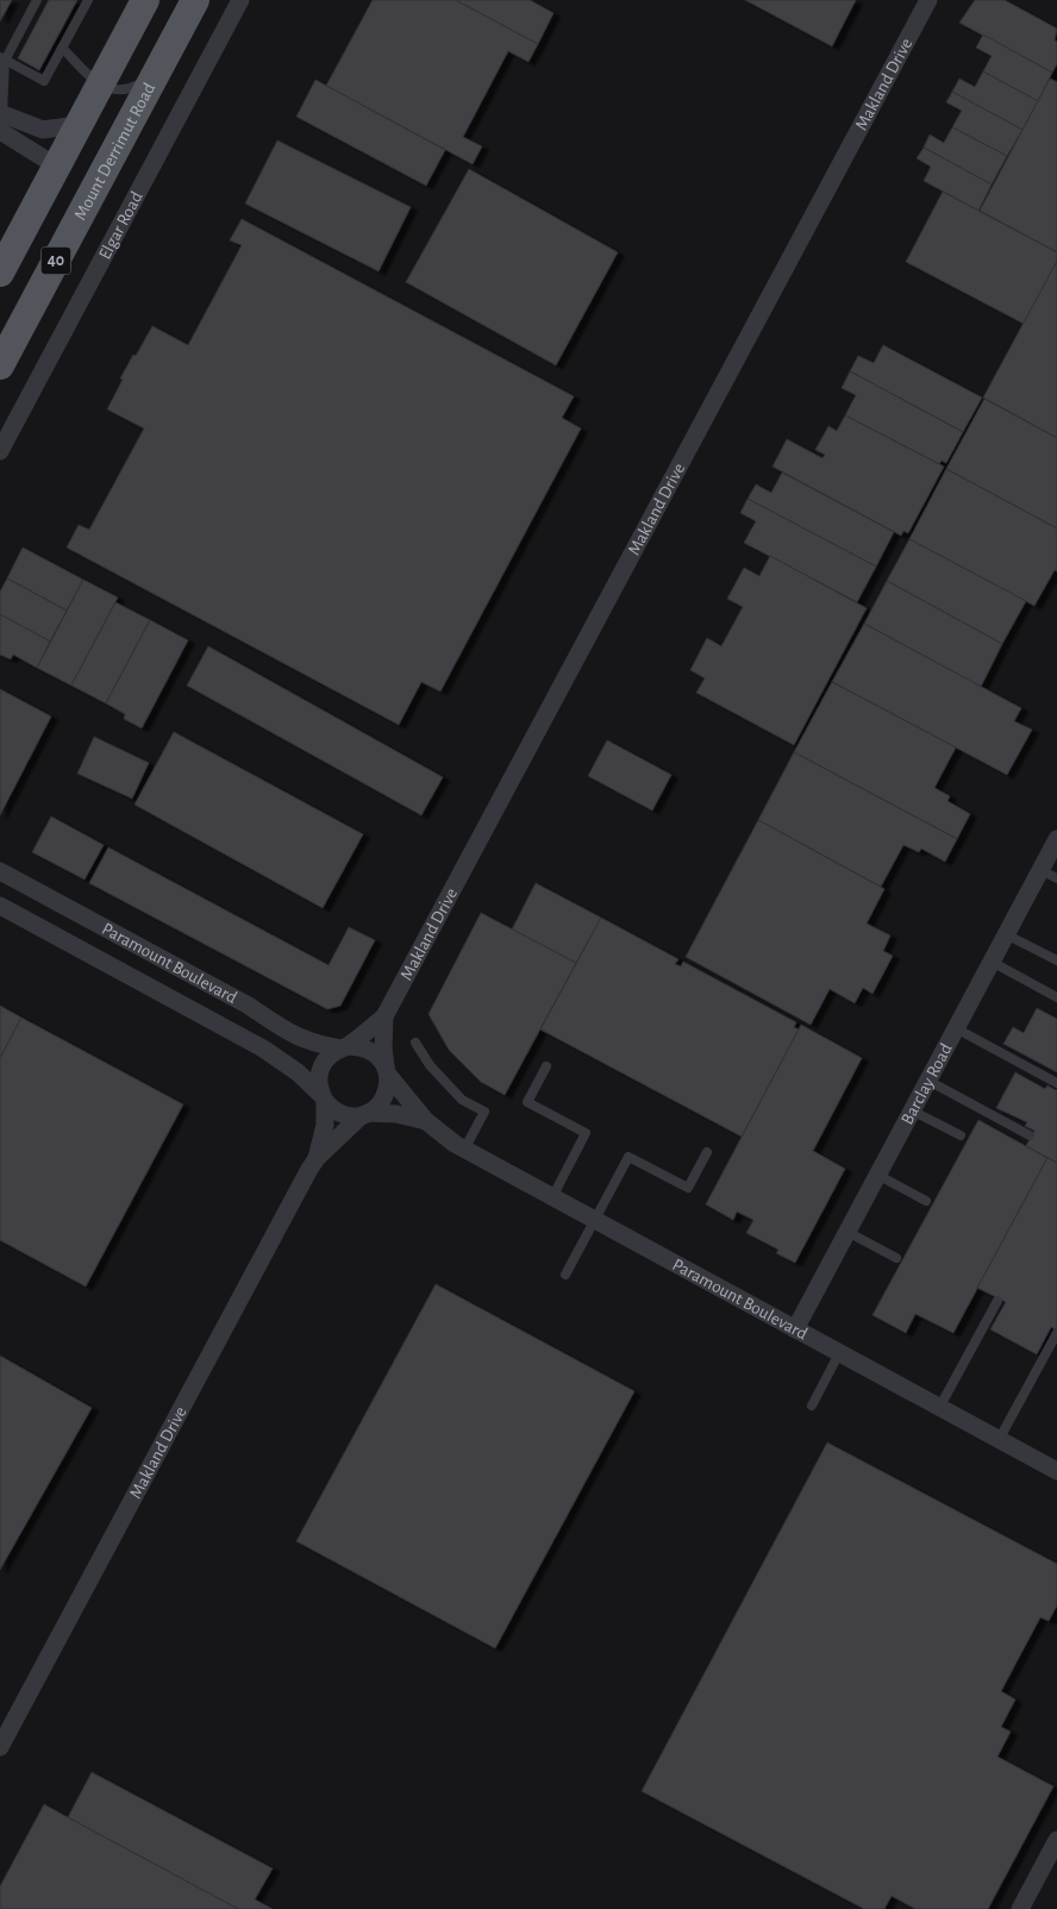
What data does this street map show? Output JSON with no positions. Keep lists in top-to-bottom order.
{
  "streets": {
    "main road": ["Mount Derrimut Road", "40"],
    "street": [
      "Makland Drive",
      "Elgar Road",
      "Paramount Boulevard",
      "Barclay Road"
    ]
  },
  "crossings": [
    ["Makland Drive", "Paramount Boulevard"],
    ["Paramount Boulevard", "Barclay Road"]
  ]
}
